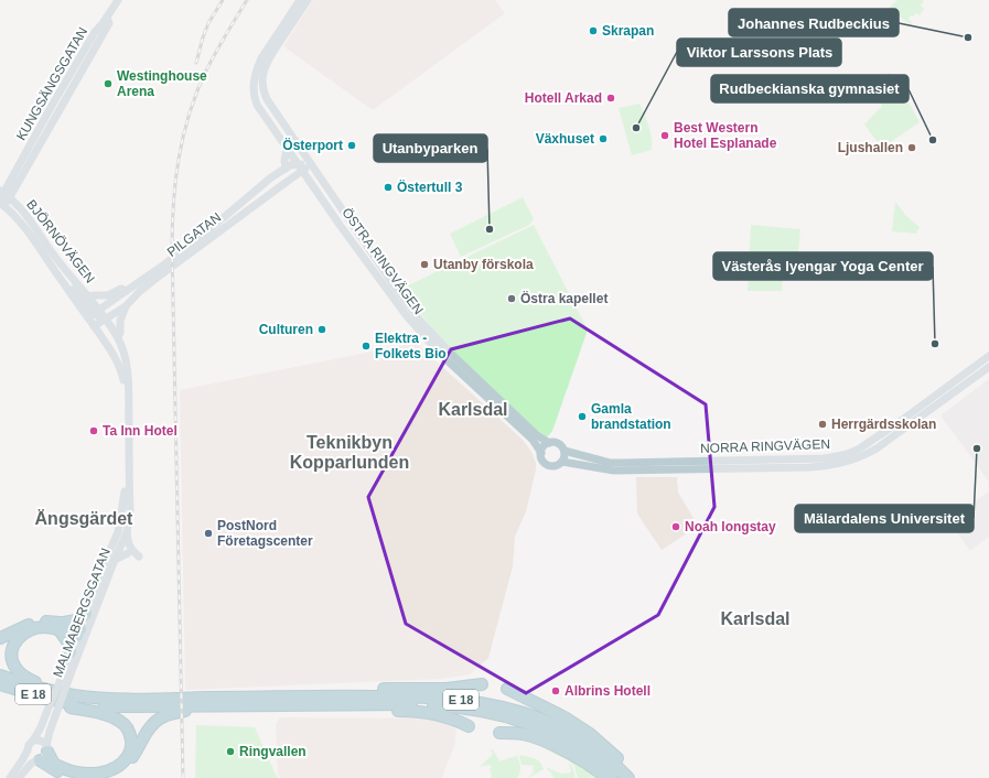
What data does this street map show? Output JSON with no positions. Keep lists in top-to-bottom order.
{
  "streets": {
    "highway": ["E 18"],
    "main road": [
      "KUNGSÄNGSGATAN",
      "PILGATAN",
      "BJÖRNÖVÄGEN",
      "ÖSTRA RINGVÄGEN",
      "NORRA RINGVÄGEN",
      "MALMABERGSGATAN"
    ]
  },
  "crossings": [
    ["KUNGSÄNGSGATAN", "BJÖRNÖVÄGEN"],
    ["PILGATAN", "BJÖRNÖVÄGEN"],
    ["PILGATAN", "ÖSTRA RINGVÄGEN"],
    ["PILGATAN", "MALMABERGSGATAN"],
    ["BJÖRNÖVÄGEN", "MALMABERGSGATAN"],
    ["ÖSTRA RINGVÄGEN", "NORRA RINGVÄGEN"],
    ["MALMABERGSGATAN", "E 18"]
  ],
  "districts": [
    "Karlsdal",
    "Teknikbyn Kopparlunden",
    "Ängsgärdet",
    "Karlsdal"
  ],
  "places": [
    "Skrapan",
    "Johannes Rudbeckius",
    "Westinghouse Arena",
    "Hotell Arkad",
    "Viktor Larssons Plats",
    "Best Western Hotel Esplanade",
    "Växhuset",
    "Rudbeckianska gymnasiet",
    "Österport",
    "Ljushallen",
    "Östertull 3",
    "Utanbyparken",
    "Utanby förskola",
    "Östra kapellet",
    "Culturen",
    "Västerås Iyengar Yoga Center",
    "Elektra - Folkets Bio",
    "Gamla brandstation",
    "Herrgärdsskolan",
    "Ta Inn Hotel",
    "Mälardalens Universitet",
    "Noah longstay",
    "PostNord Företagscenter",
    "Albrins Hotell",
    "Ringvallen"
  ]
}
